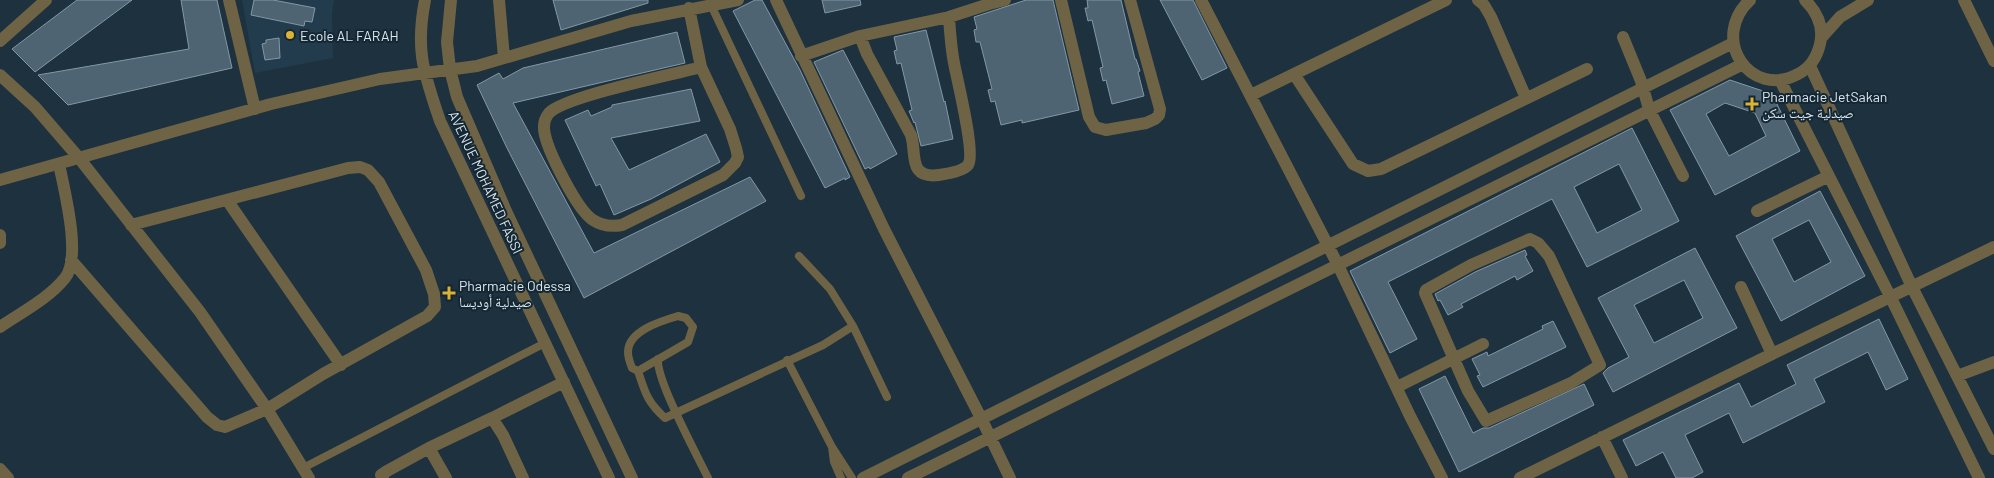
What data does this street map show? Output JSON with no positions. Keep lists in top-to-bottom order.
{
  "streets": {
    "street": ["AVENUE MOHAMED FASSI"]
  },
  "places": {
    "other": ["Ecole AL FARAH"],
    "health": ["Pharmacie JetSakan صيدلية جيت سكن", "Pharmacie Odessa صيدلية أوديسا"]
  }
}
